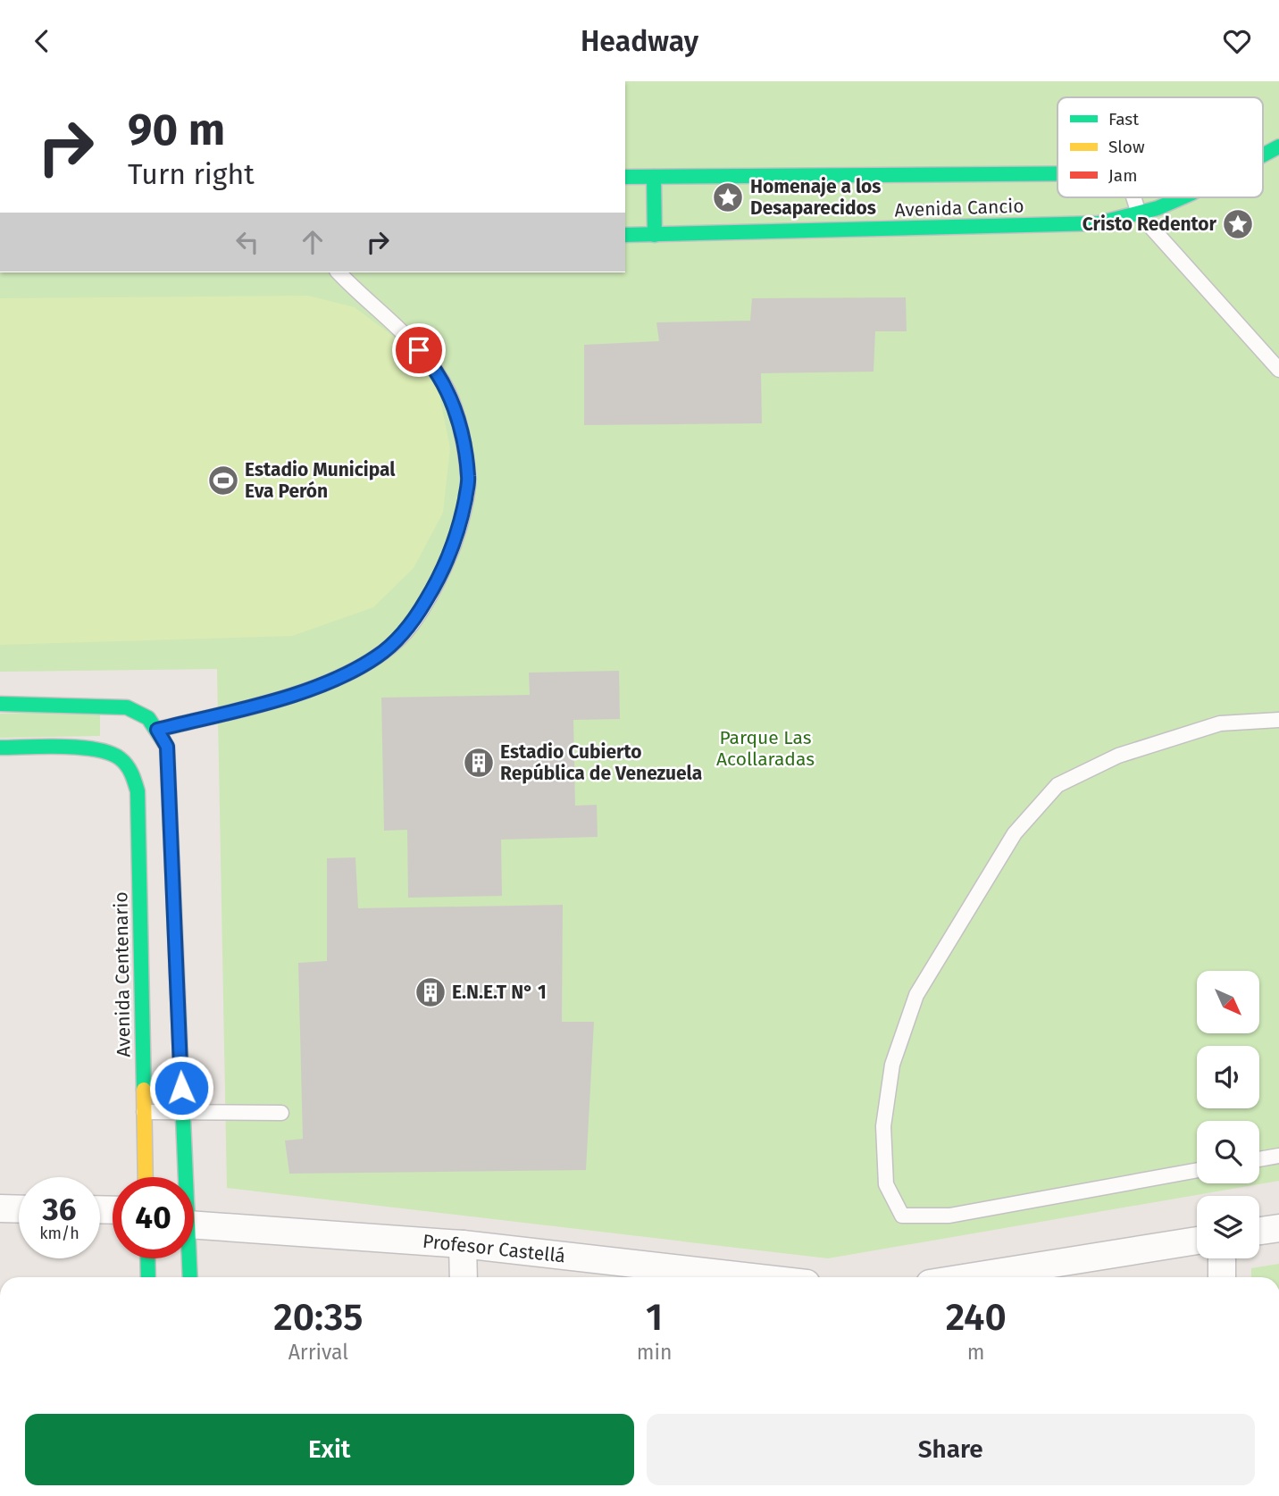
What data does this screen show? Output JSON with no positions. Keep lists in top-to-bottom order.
{
  "streets": {
    "main road": ["Avenida Cancio", "Avenida Centenario"],
    "street": ["Profesor Castellá"]
  },
  "parks": ["Parque Las Acollaradas"],
  "places": {
    "place": ["Homenaje a los Desaparecidos", "Cristo Redentor"],
    "sports": ["Estadio Municipal Eva Perón"],
    "building": ["Estadio Cubierto República de Venezuela", "E.N.E.T N° 1"]
  },
  "legend": ["Fast", "Slow", "Jam"],
  "north": "bottom right",
  "page": {
    "header": "Headway",
    "turn": ["90 m", "Turn right"],
    "speed": "36 km/h",
    "limit": "40",
    "eta": [
      "20:35",
      "Arrival",
      "1",
      "min",
      "240",
      "m"
    ],
    "buttons": ["Exit", "Share"]
  }
}
